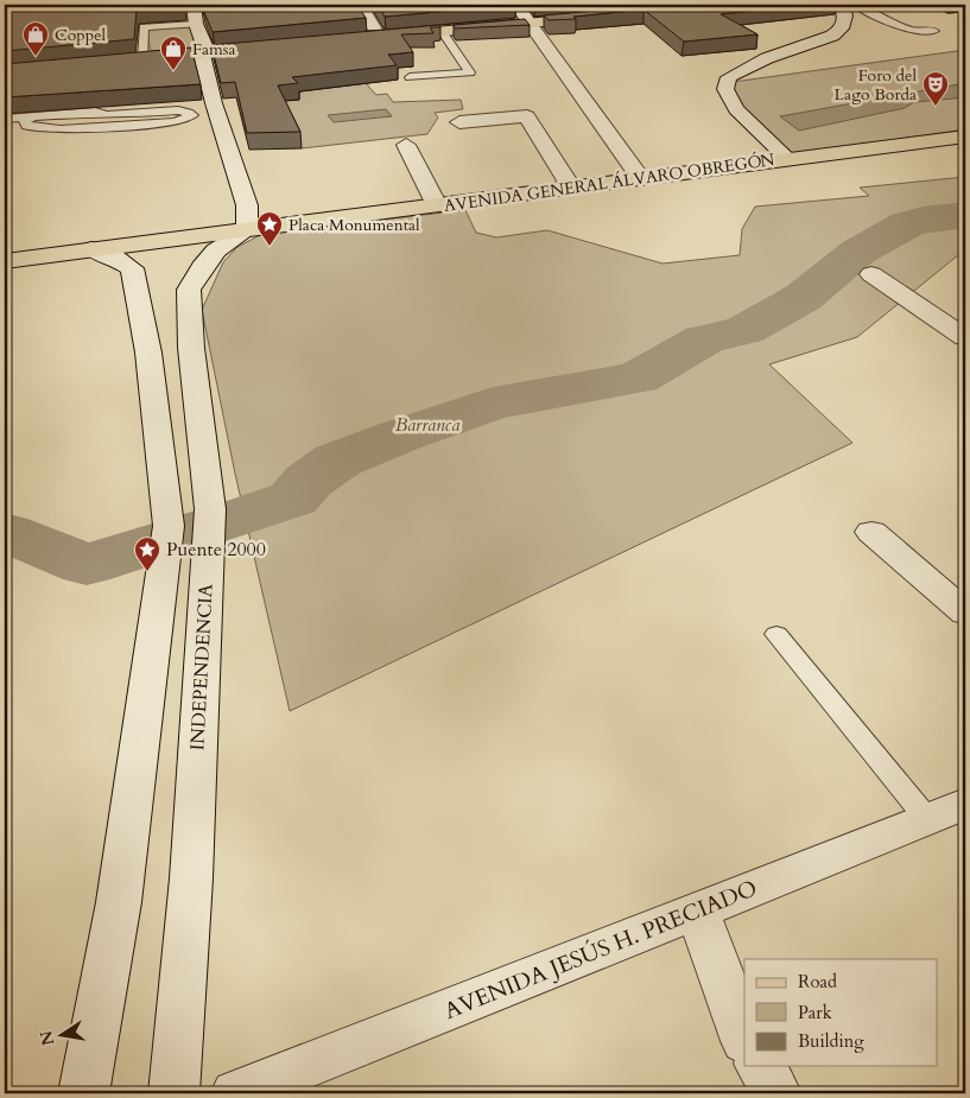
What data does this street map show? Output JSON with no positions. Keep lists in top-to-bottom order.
{
  "streets": {
    "main road": ["AVENIDA GENERAL ÁLVARO OBREGÓN"],
    "street": ["INDEPENDENCIA", "AVENIDA JESÚS H. PRECIADO"]
  },
  "crossings": [
    ["AVENIDA GENERAL ÁLVARO OBREGÓN", "INDEPENDENCIA"]
  ],
  "parks": ["Barranca"],
  "places": {
    "shop": ["Coppel", "Famsa"],
    "theatre": ["Foro del Lago Borda"],
    "place": ["Placa Monumental", "Puente 2000"]
  },
  "legend": ["Road", "Park", "Building"],
  "north": "left"
}
